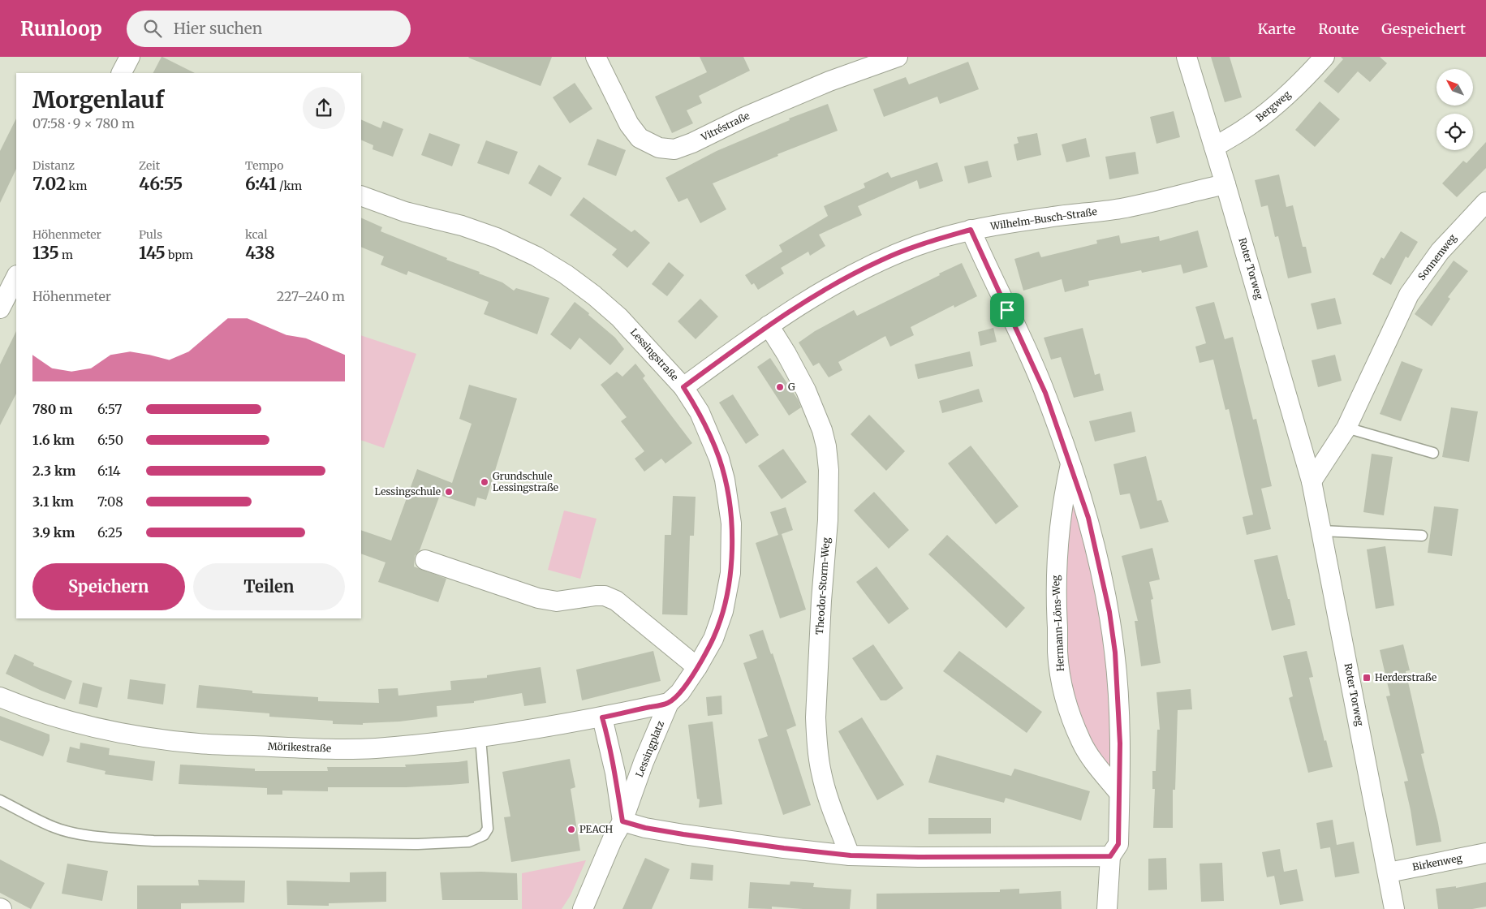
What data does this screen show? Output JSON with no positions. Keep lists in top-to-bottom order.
{
  "streets": {
    "street": [
      "Bergweg",
      "Vitréstraße",
      "Wilhelm-Busch-Straße",
      "Sonnenweg",
      "Roter Torweg",
      "Lessingstraße",
      "Theodor-Storm-Weg",
      "Hermann-Löns-Weg",
      "Mörikestraße",
      "Lessingplatz",
      "Birkenweg"
    ]
  },
  "crossings": [
    ["Bergweg", "Roter Torweg"],
    ["Wilhelm-Busch-Straße", "Roter Torweg"],
    ["Wilhelm-Busch-Straße", "Lessingstraße"],
    ["Wilhelm-Busch-Straße", "Theodor-Storm-Weg"],
    ["Roter Torweg", "Birkenweg"],
    ["Lessingstraße", "Lessingplatz"],
    ["Mörikestraße", "Lessingplatz"]
  ],
  "places": {
    "other": [
      "G",
      "Grundschule Lessingstraße",
      "Lessingschule",
      "PEACH"
    ],
    "transit": ["Herderstraße"]
  },
  "north": "top left",
  "page": {
    "header": "Runloop",
    "search": "Hier suchen",
    "nav": ["Karte", "Route", "Gespeichert"],
    "heading": ["Morgenlauf", "07:58 · 9 × 780 m"],
    "stats": [
      ["Distanz", "7.02 km"],
      ["Zeit", "46:55"],
      ["Tempo", "6:41 /km"],
      ["Höhenmeter", "135 m"],
      ["Puls", "145 bpm"],
      ["kcal", "438"]
    ],
    "chart": ["Höhenmeter", "227–240 m"],
    "list": [
      {
        "name": "780 m",
        "note": "6:57"
      },
      {
        "name": "1.6 km",
        "note": "6:50"
      },
      {
        "name": "2.3 km",
        "note": "6:14"
      },
      {
        "name": "3.1 km",
        "note": "7:08"
      },
      {
        "name": "3.9 km",
        "note": "6:25"
      }
    ],
    "buttons": ["Speichern", "Teilen"]
  }
}
